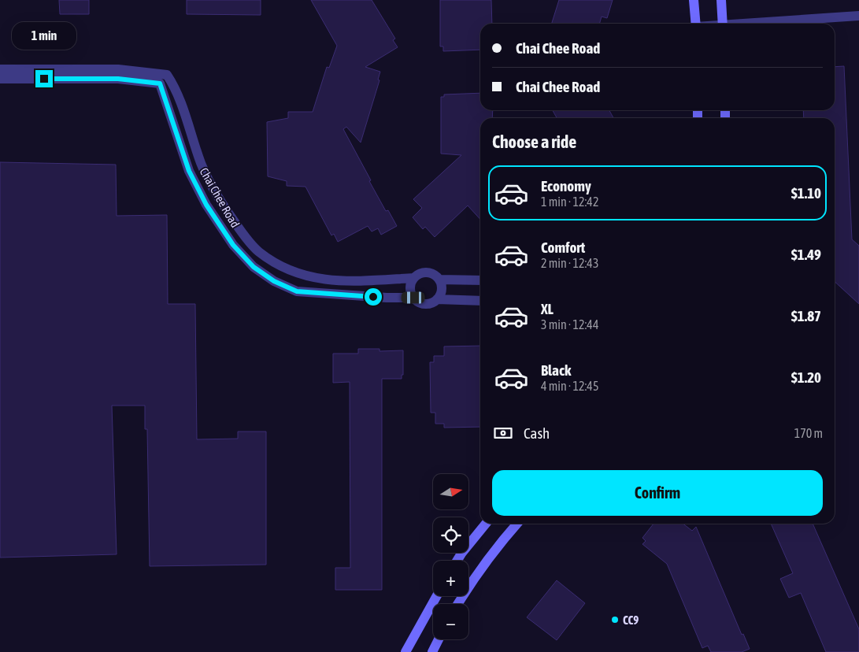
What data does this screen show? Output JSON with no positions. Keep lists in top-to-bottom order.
{
  "streets": {
    "street": ["Chai Chee Road"]
  },
  "places": ["CC9"],
  "north": "right",
  "page": {
    "bubble": "1 min",
    "banner": ["Chai Chee Road", "Chai Chee Road"],
    "heading": "Choose a ride",
    "list": [
      {
        "name": "Economy",
        "note": "1 min · 12:42",
        "value": "$1.10"
      },
      {
        "name": "Comfort",
        "note": "2 min · 12:43",
        "value": "$1.49"
      },
      {
        "name": "XL",
        "note": "3 min · 12:44",
        "value": "$1.87"
      },
      {
        "name": "Black",
        "note": "4 min · 12:45",
        "value": "$1.20"
      }
    ],
    "pay": ["Cash", "170 m"],
    "buttons": "Confirm",
    "map_buttons": ["+", "−"]
  }
}
